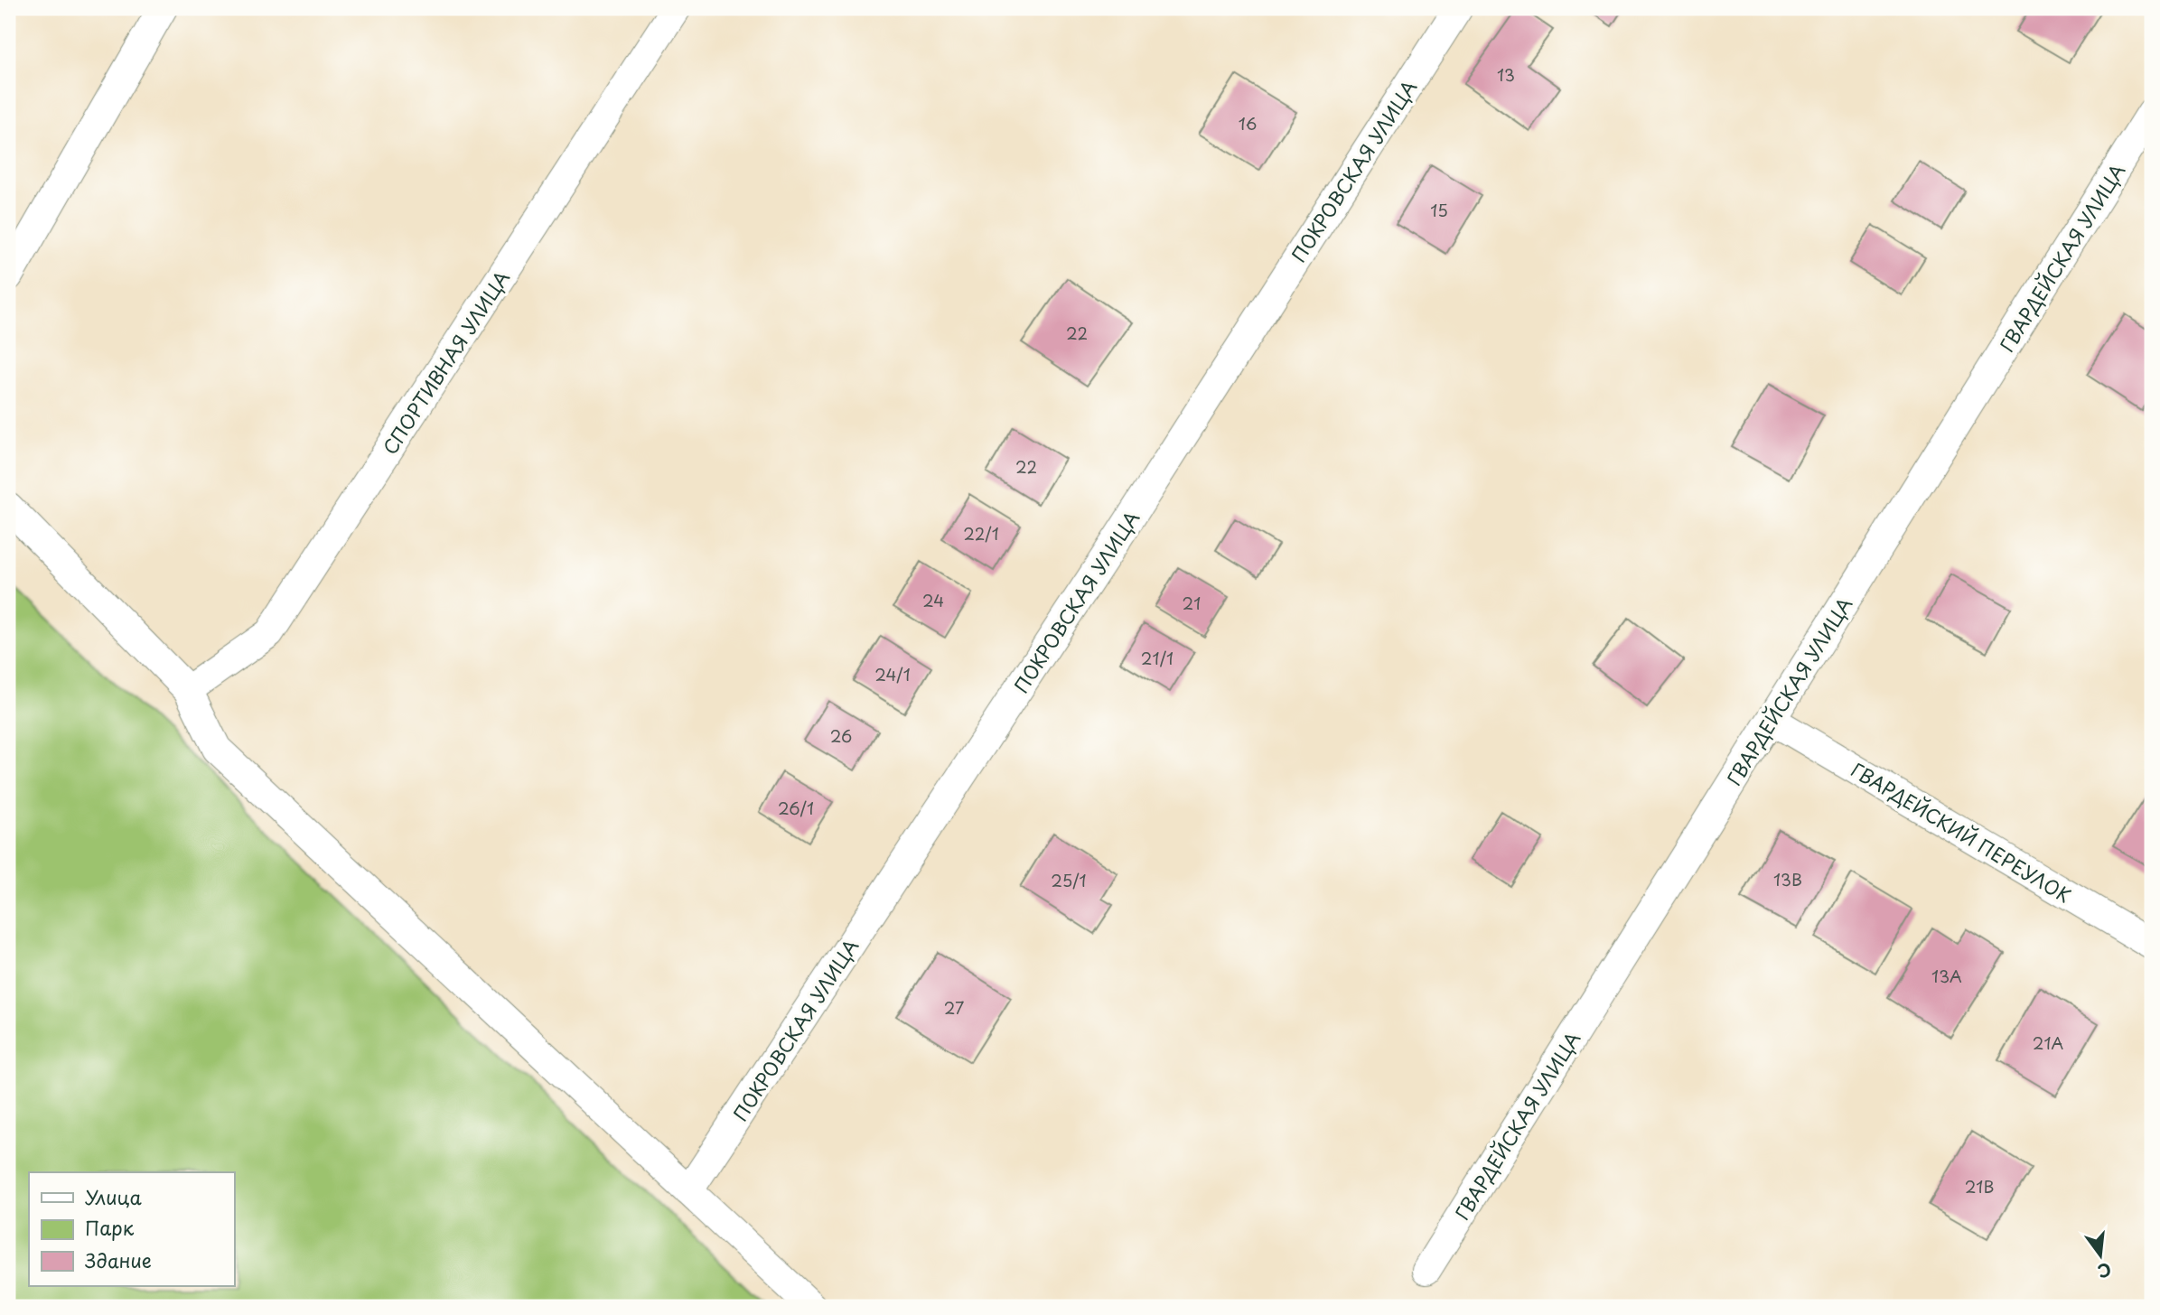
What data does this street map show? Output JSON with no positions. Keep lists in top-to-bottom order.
{
  "streets": {
    "street": [
      "ПОКРОВСКАЯ УЛИЦА",
      "ГВАРДЕЙСКАЯ УЛИЦА",
      "СПОРТИВНАЯ УЛИЦА",
      "ГВАРДЕЙСКИЙ ПЕРЕУЛОК"
    ]
  },
  "crossings": [
    ["ГВАРДЕЙСКАЯ УЛИЦА", "ГВАРДЕЙСКИЙ ПЕРЕУЛОК"]
  ],
  "house_numbers": [
    "13",
    "16",
    "15",
    "22",
    "22",
    "22/1",
    "24",
    "21",
    "21/1",
    "24/1",
    "26",
    "26/1",
    "13В",
    "25/1",
    "13А",
    "27",
    "21А",
    "21В"
  ],
  "legend": ["Улица", "Парк", "Здание"],
  "north": "bottom"
}
